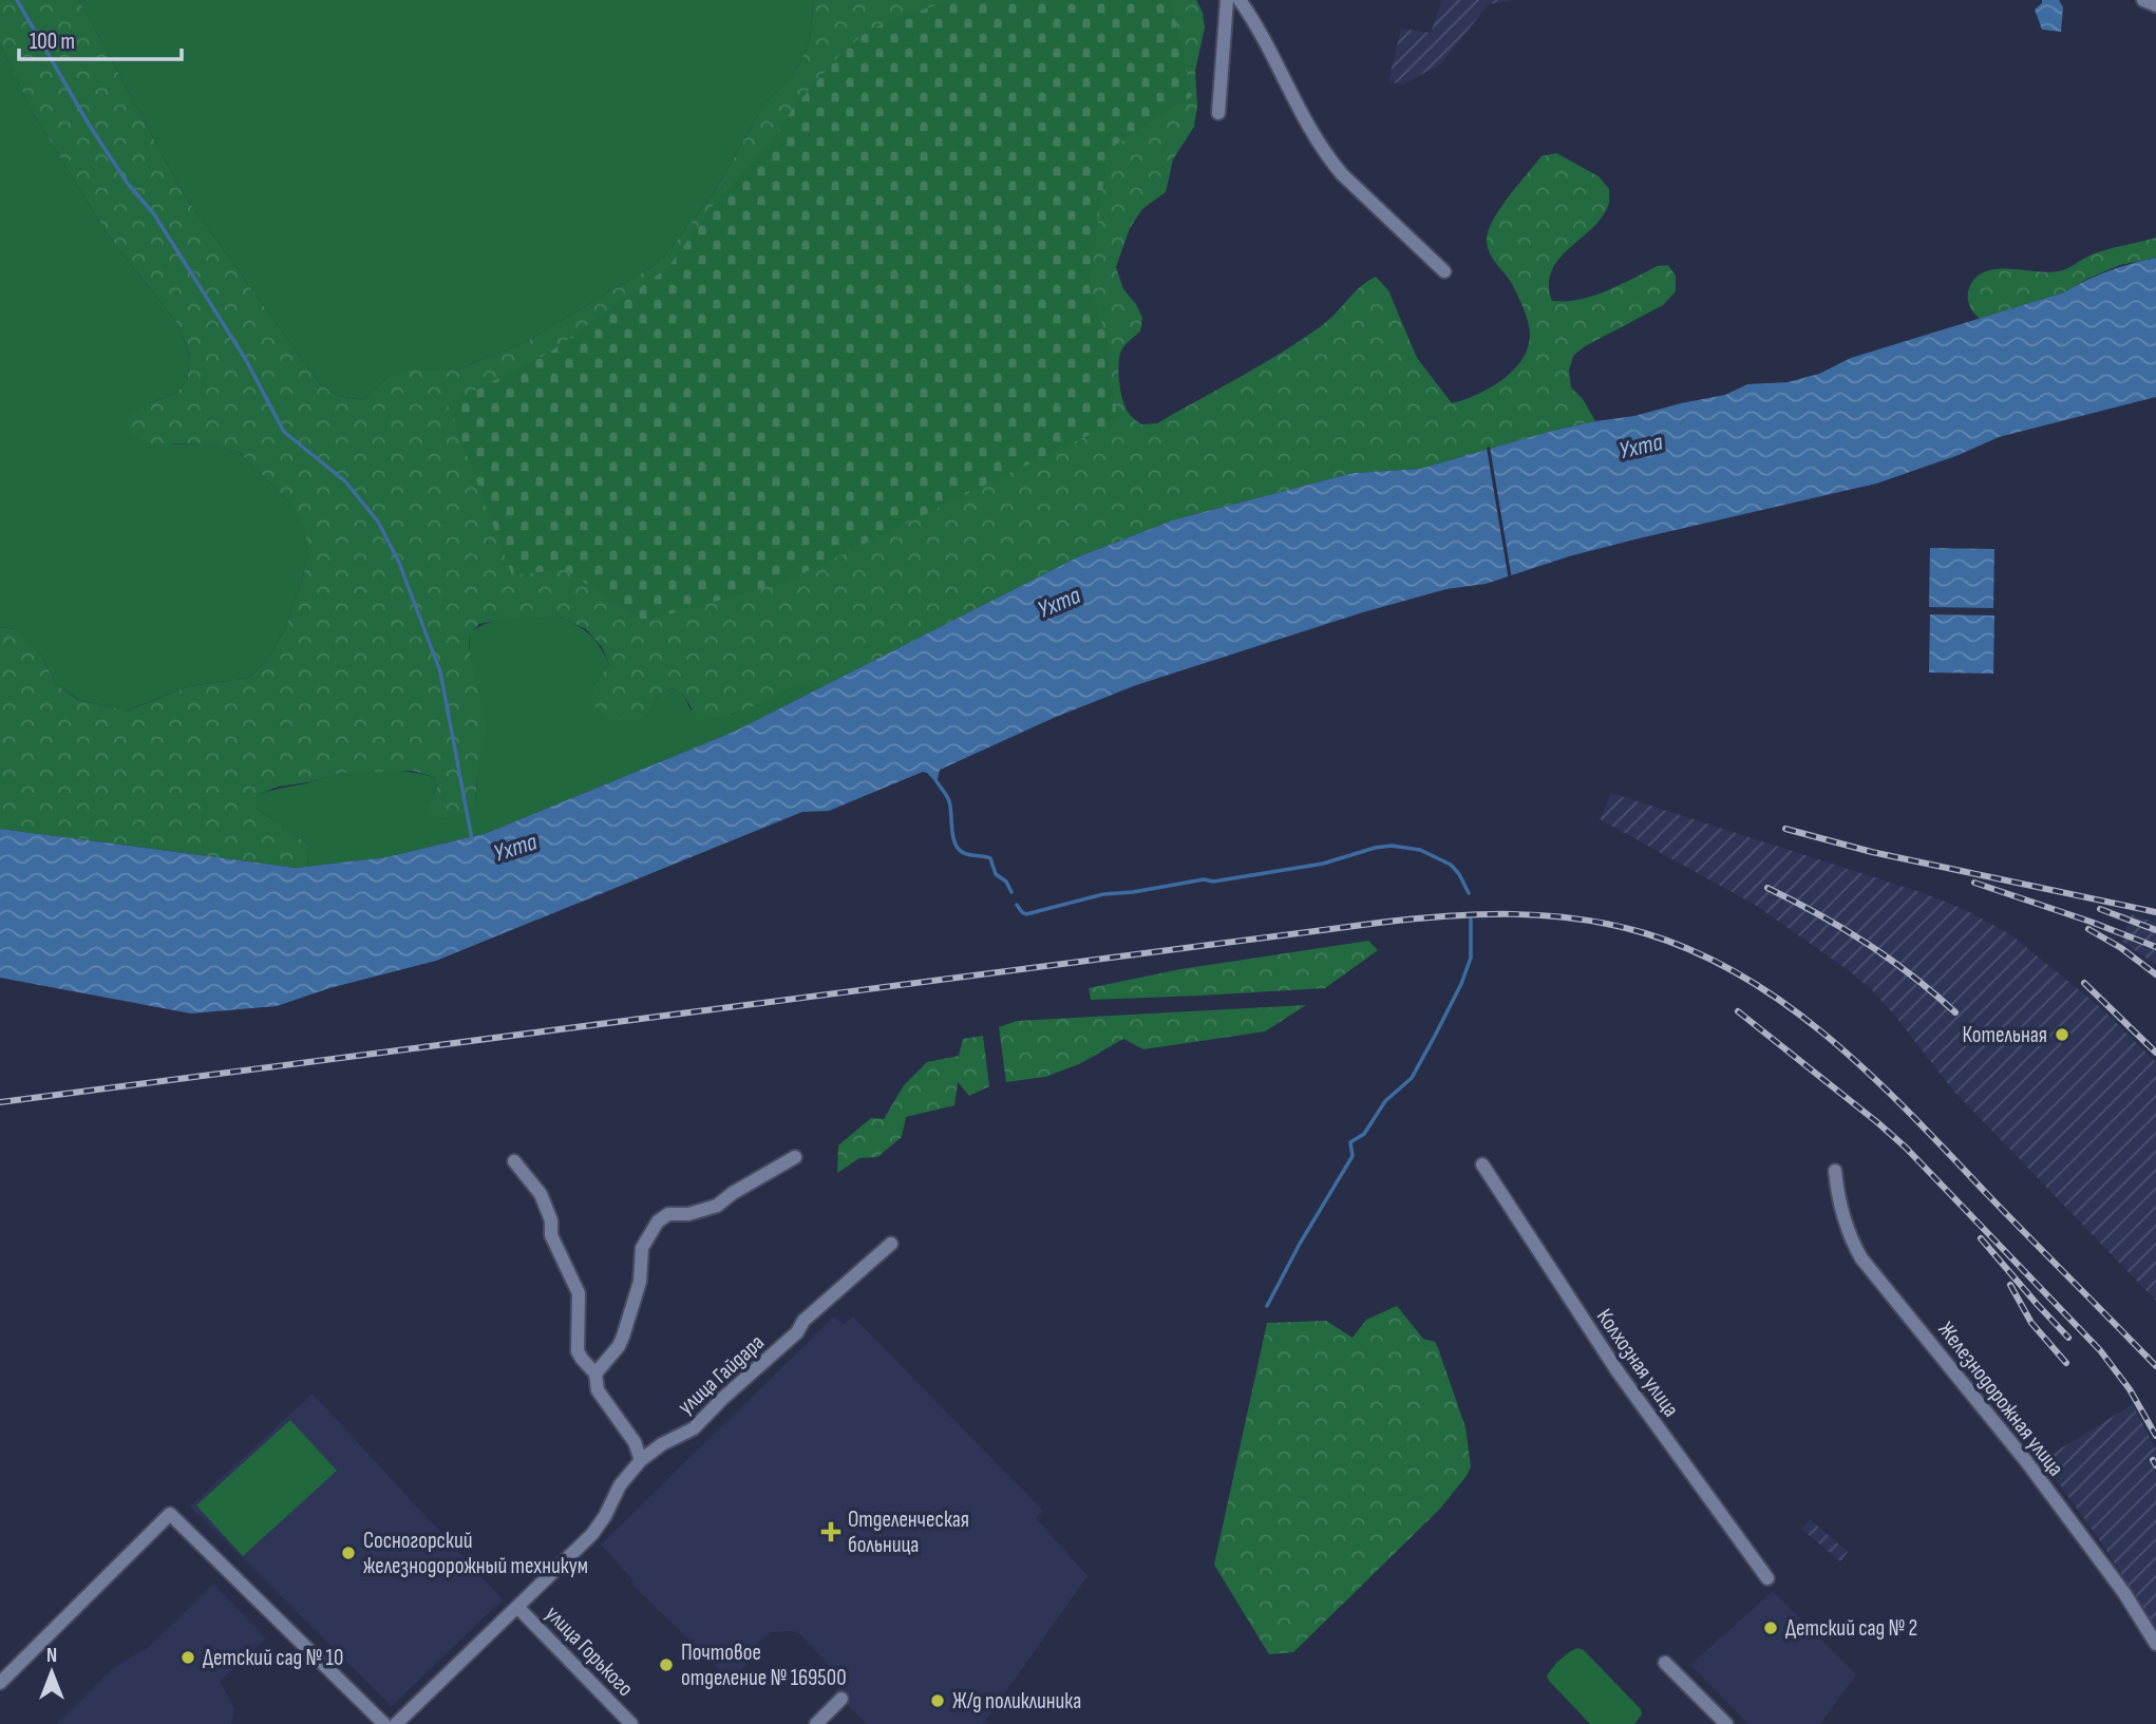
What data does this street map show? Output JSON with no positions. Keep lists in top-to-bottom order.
{
  "streets": {
    "street": [
      "Колхозная улица",
      "улица Гайдара",
      "Железнодорожная улица",
      "улица Горького"
    ]
  },
  "crossings": [
    ["улица Гайдара", "улица Горького"]
  ],
  "water": ["Ухта"],
  "places": {
    "other": [
      "Котельная",
      "Сосногорский железнодорожный техникум",
      "Детский сад № 2",
      "Детский сад № 10",
      "Почтовое отделение № 169500",
      "Ж/д поликлиника"
    ],
    "health": ["Отделенческая больница"]
  },
  "scale_bar": "100 m",
  "north": "top"
}
